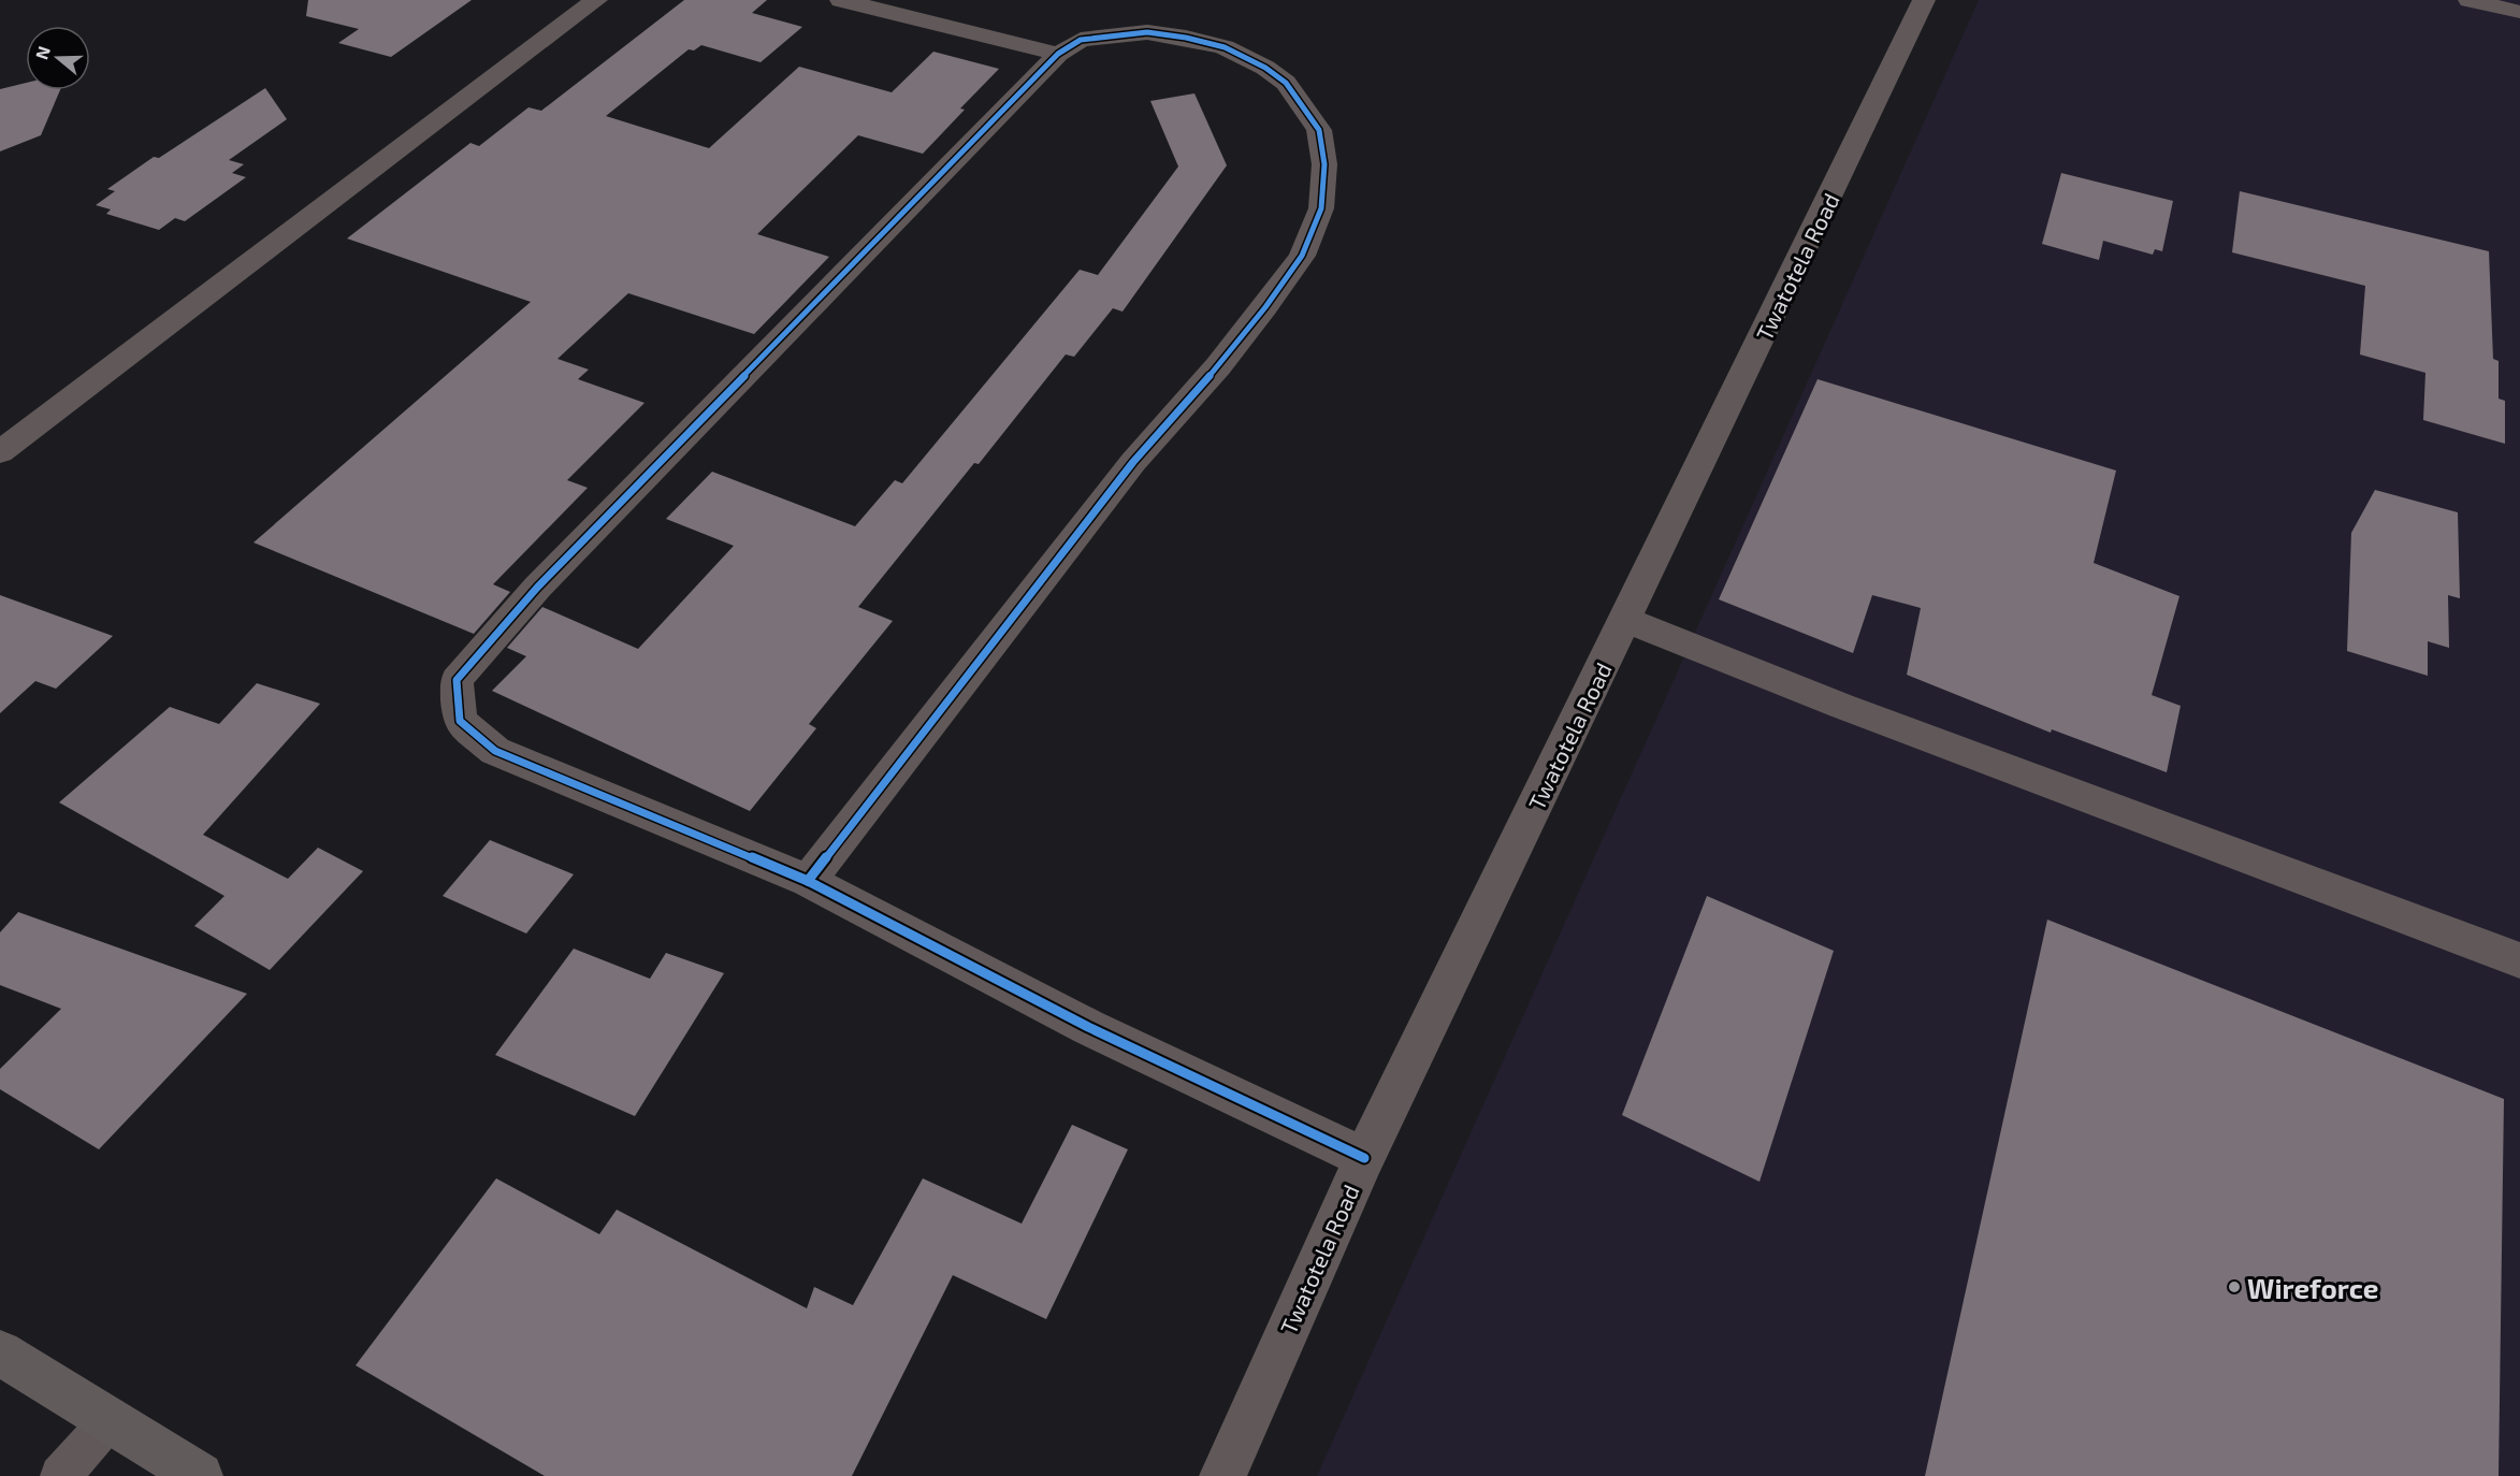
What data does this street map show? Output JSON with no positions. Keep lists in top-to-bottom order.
{
  "streets": {
    "street": ["Twatotela Road"]
  },
  "places": ["Wireforce"],
  "north": "left"
}
